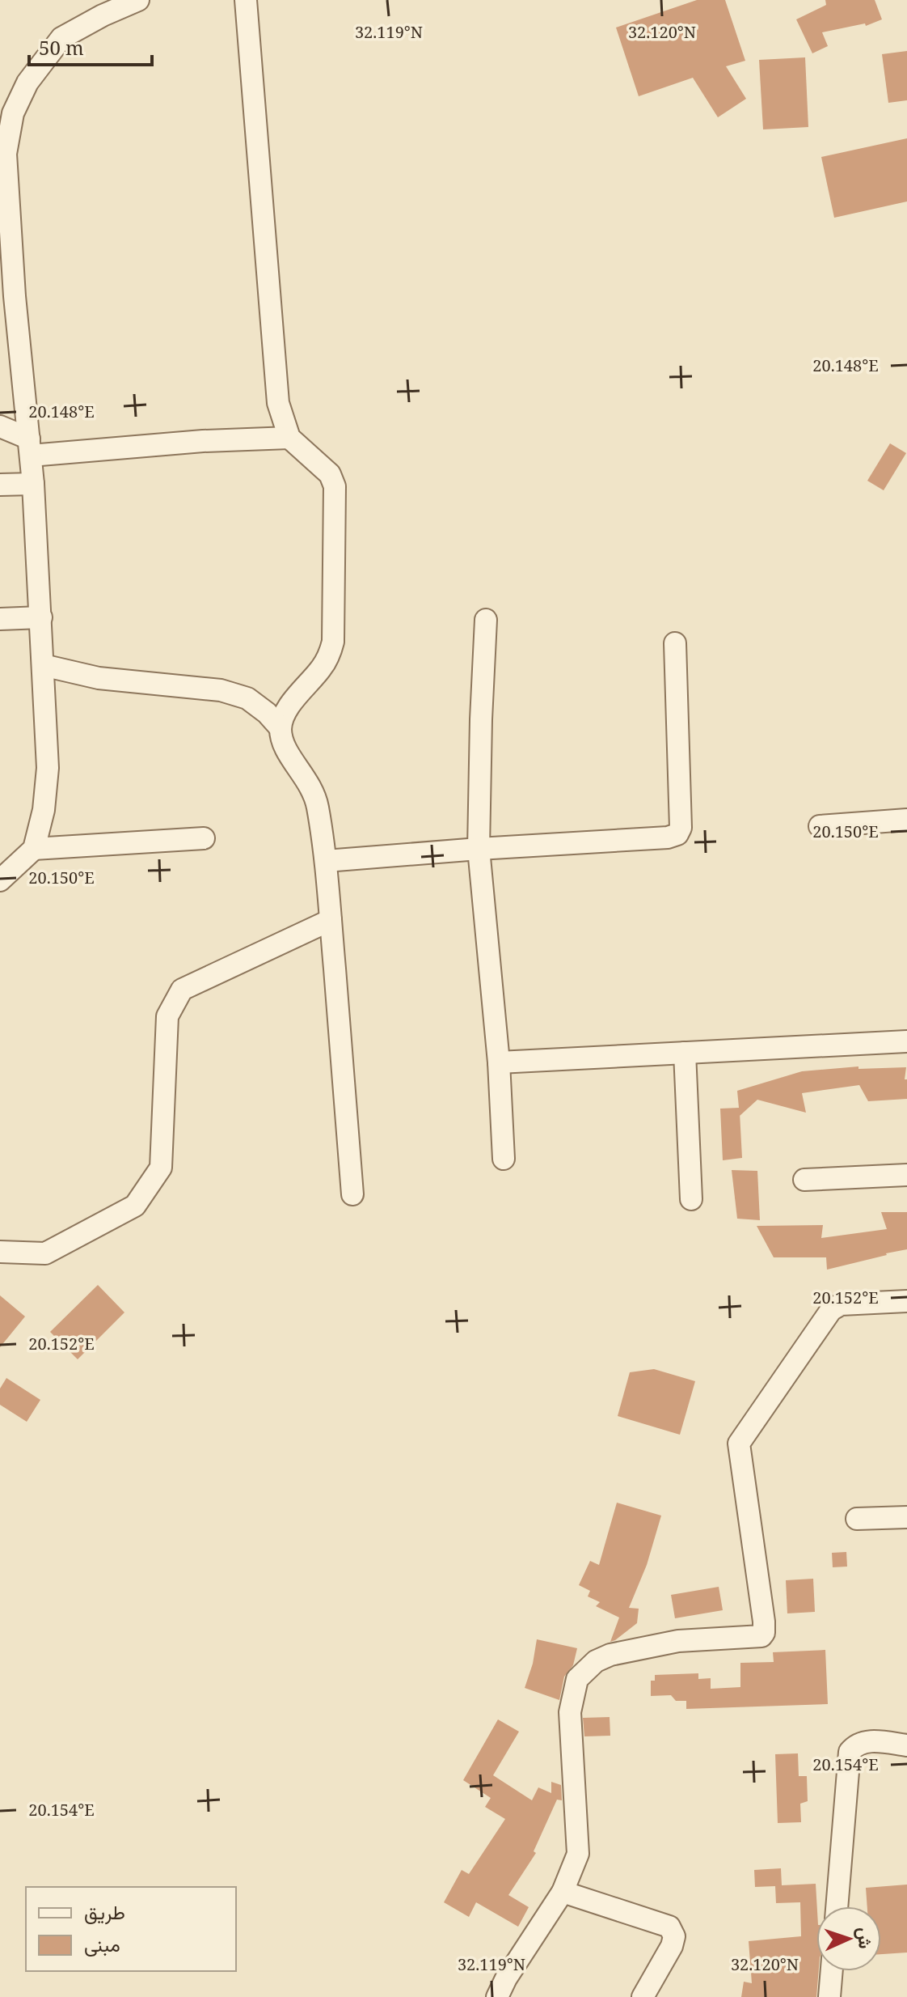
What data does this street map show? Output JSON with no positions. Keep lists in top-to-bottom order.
{
  "legend": ["طريق", "مبنى"],
  "scale_bar": "50 m",
  "north": "right",
  "coordinates": [
    "32.119°N",
    "32.120°N",
    "20.148°E",
    "20.150°E",
    "20.152°E",
    "20.154°E"
  ]
}
